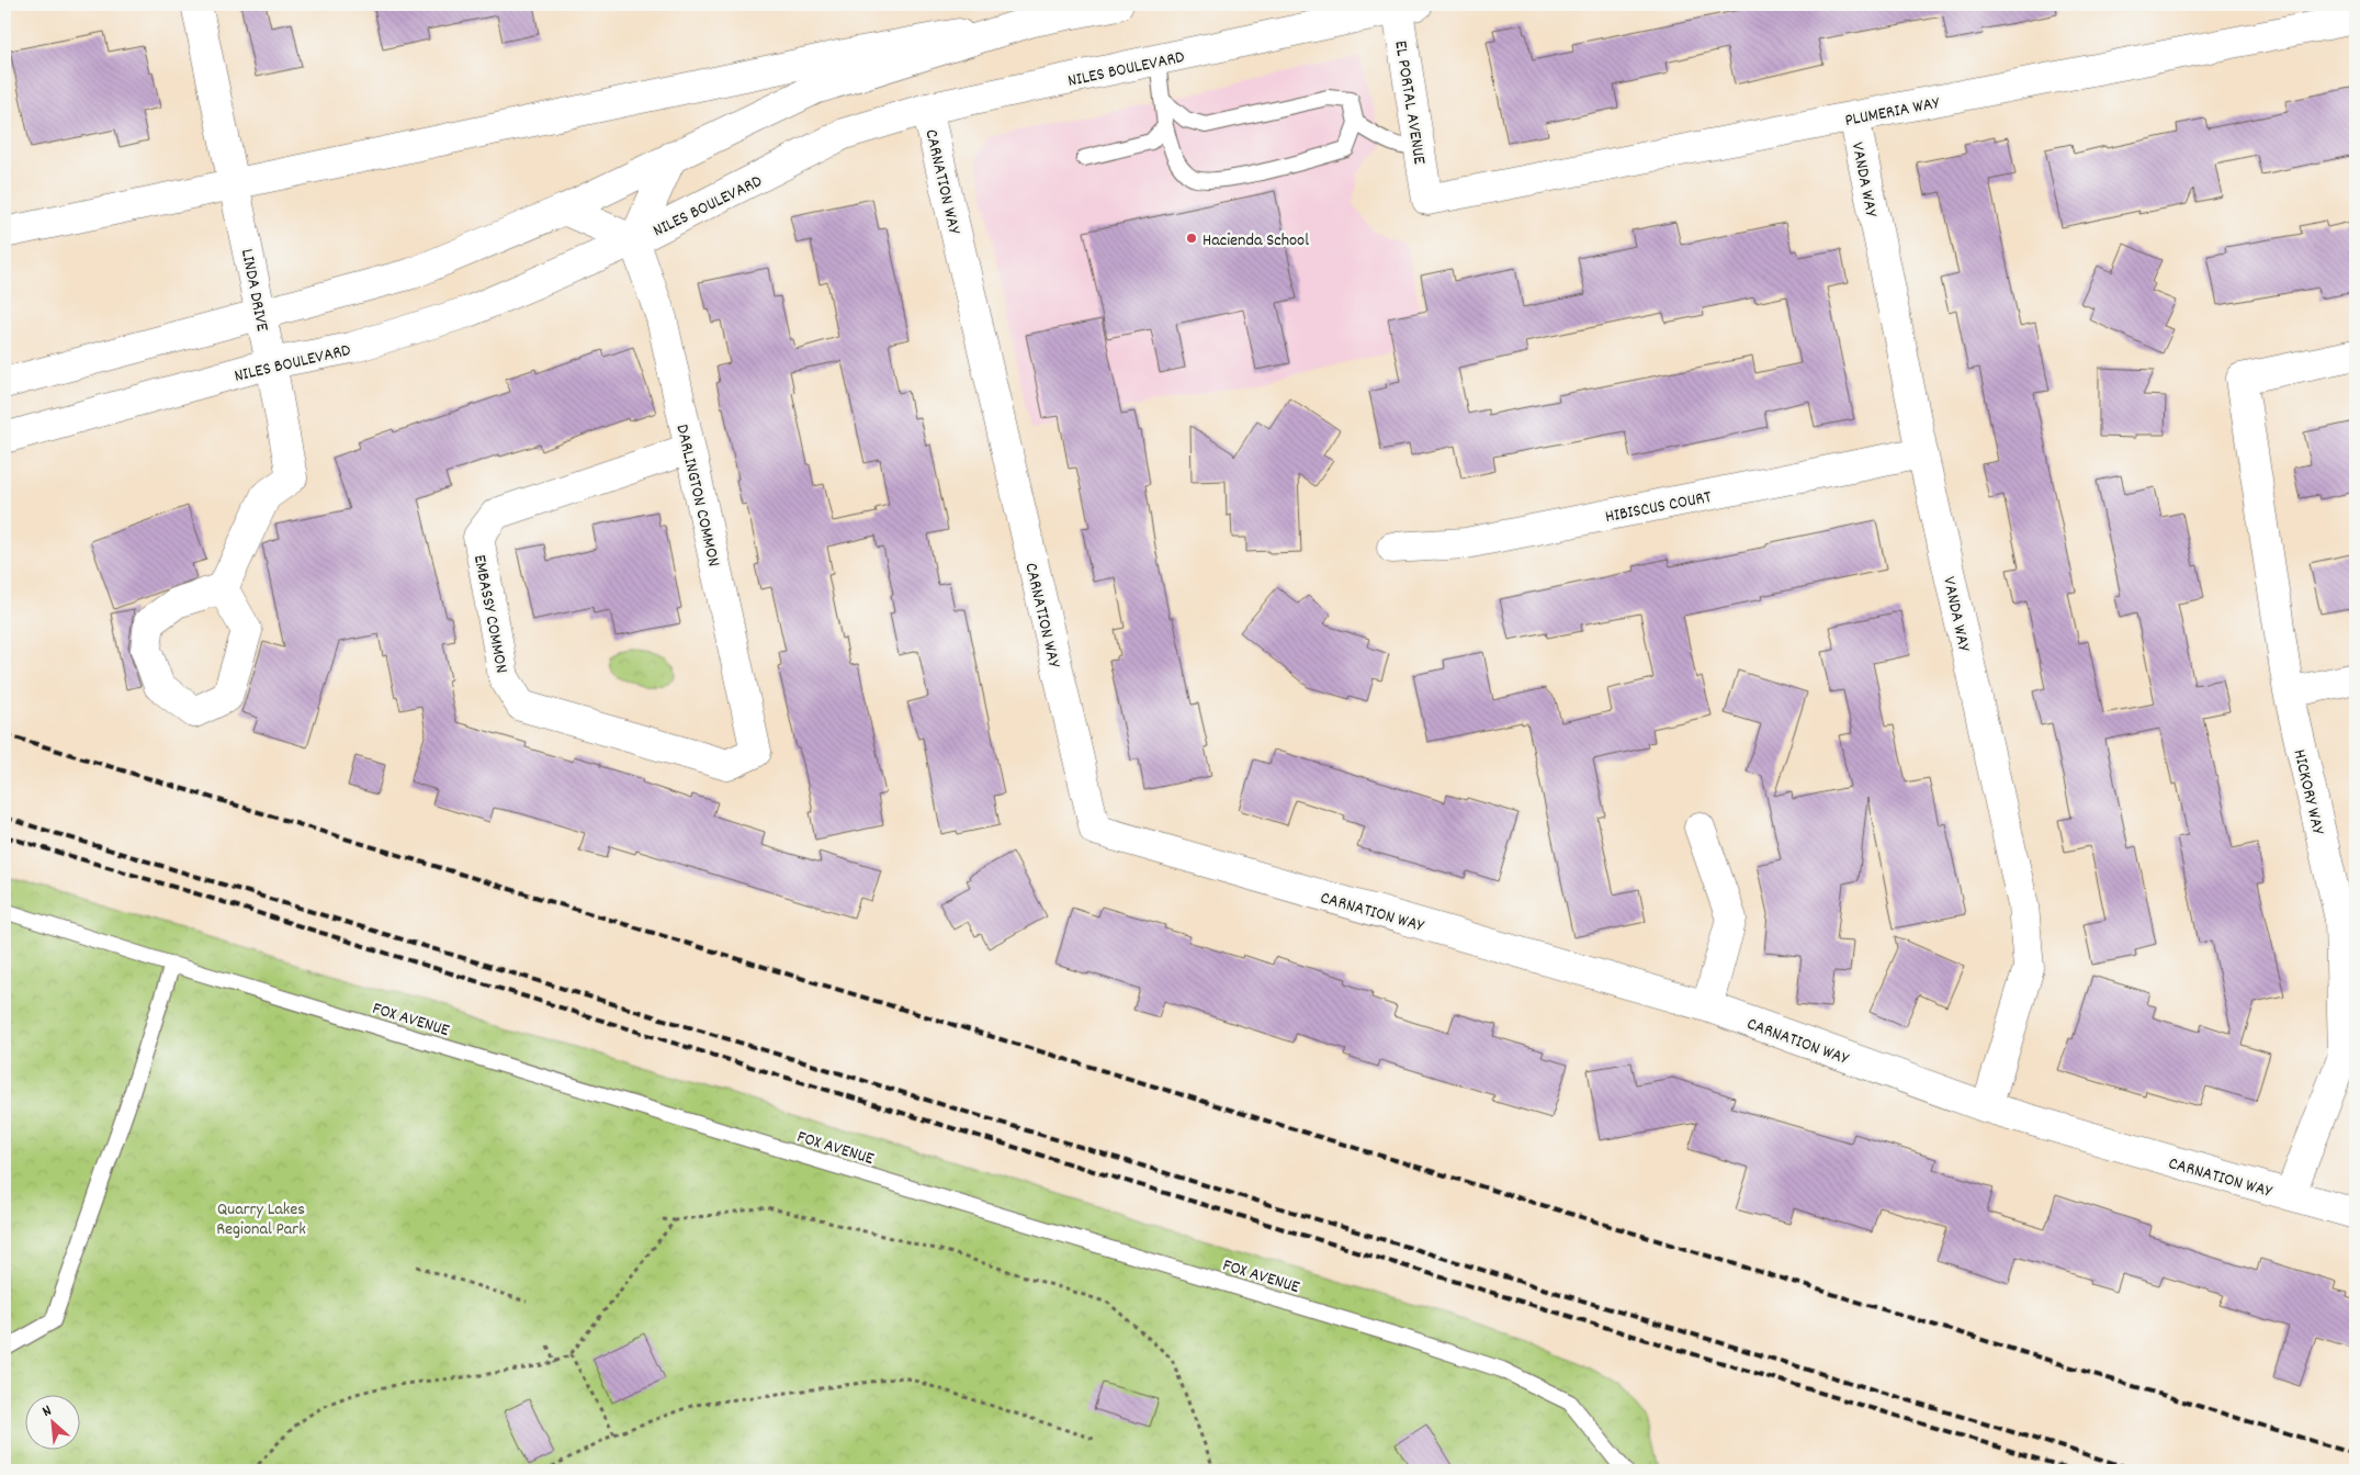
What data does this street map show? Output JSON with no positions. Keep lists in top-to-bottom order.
{
  "streets": {
    "street": [
      "NILES BOULEVARD",
      "EL PORTAL AVENUE",
      "PLUMERIA WAY",
      "VANDA WAY",
      "CARNATION WAY",
      "LINDA DRIVE",
      "DARLINGTON COMMON",
      "HIBISCUS COURT",
      "EMBASSY COMMON",
      "HICKORY WAY"
    ],
    "lane": ["FOX AVENUE"]
  },
  "crossings": [
    ["NILES BOULEVARD", "EL PORTAL AVENUE"],
    ["NILES BOULEVARD", "CARNATION WAY"],
    ["NILES BOULEVARD", "LINDA DRIVE"],
    ["NILES BOULEVARD", "DARLINGTON COMMON"],
    ["EL PORTAL AVENUE", "PLUMERIA WAY"],
    ["PLUMERIA WAY", "VANDA WAY"],
    ["VANDA WAY", "CARNATION WAY"],
    ["VANDA WAY", "HIBISCUS COURT"],
    ["CARNATION WAY", "HICKORY WAY"],
    ["DARLINGTON COMMON", "EMBASSY COMMON"]
  ],
  "parks": ["Quarry Lakes Regional Park"],
  "places": ["Hacienda School"],
  "north": "top left"
}
